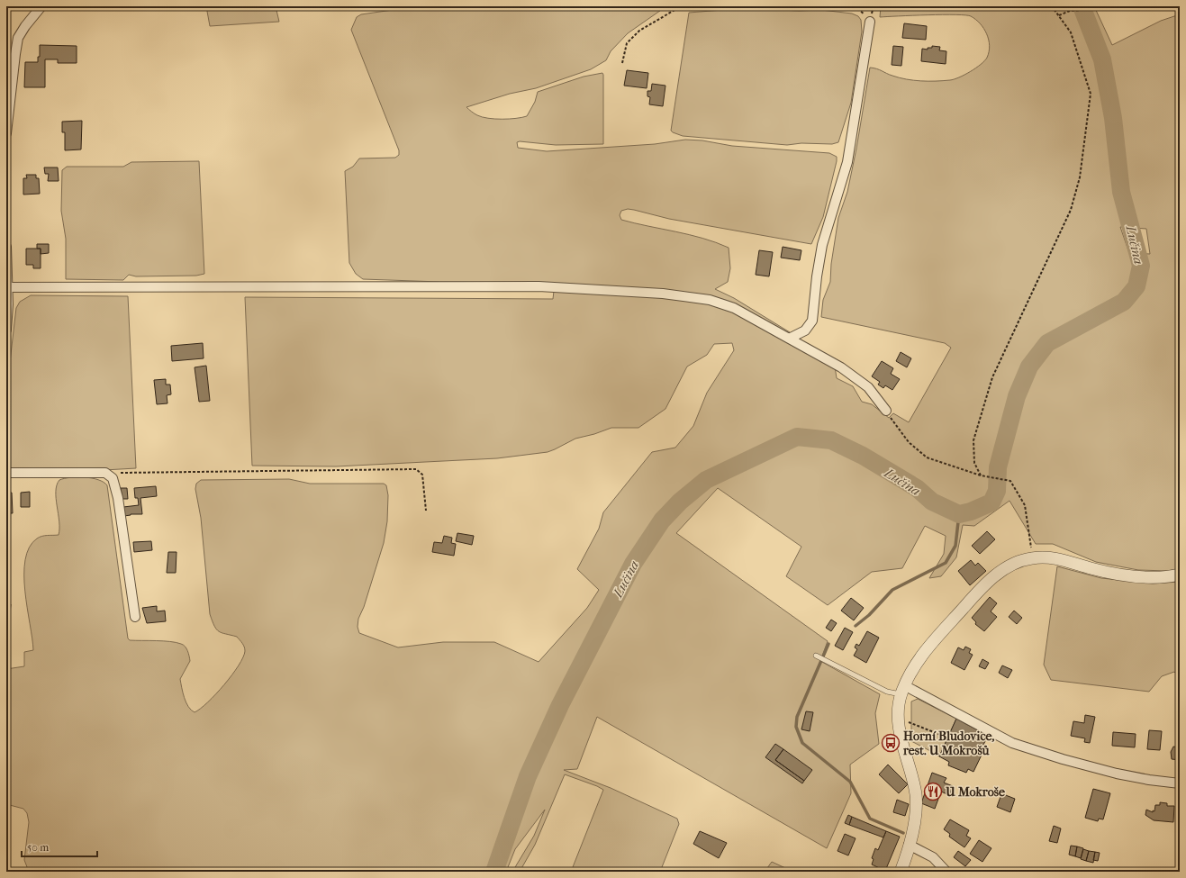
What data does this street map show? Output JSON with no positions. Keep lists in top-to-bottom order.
{
  "water": ["Lučina"],
  "places": {
    "bus stop": ["Horní Bludovice, rest. U Mokrošů"],
    "restaurant": ["U Mokroše"]
  },
  "scale_bar": "50 m"
}
